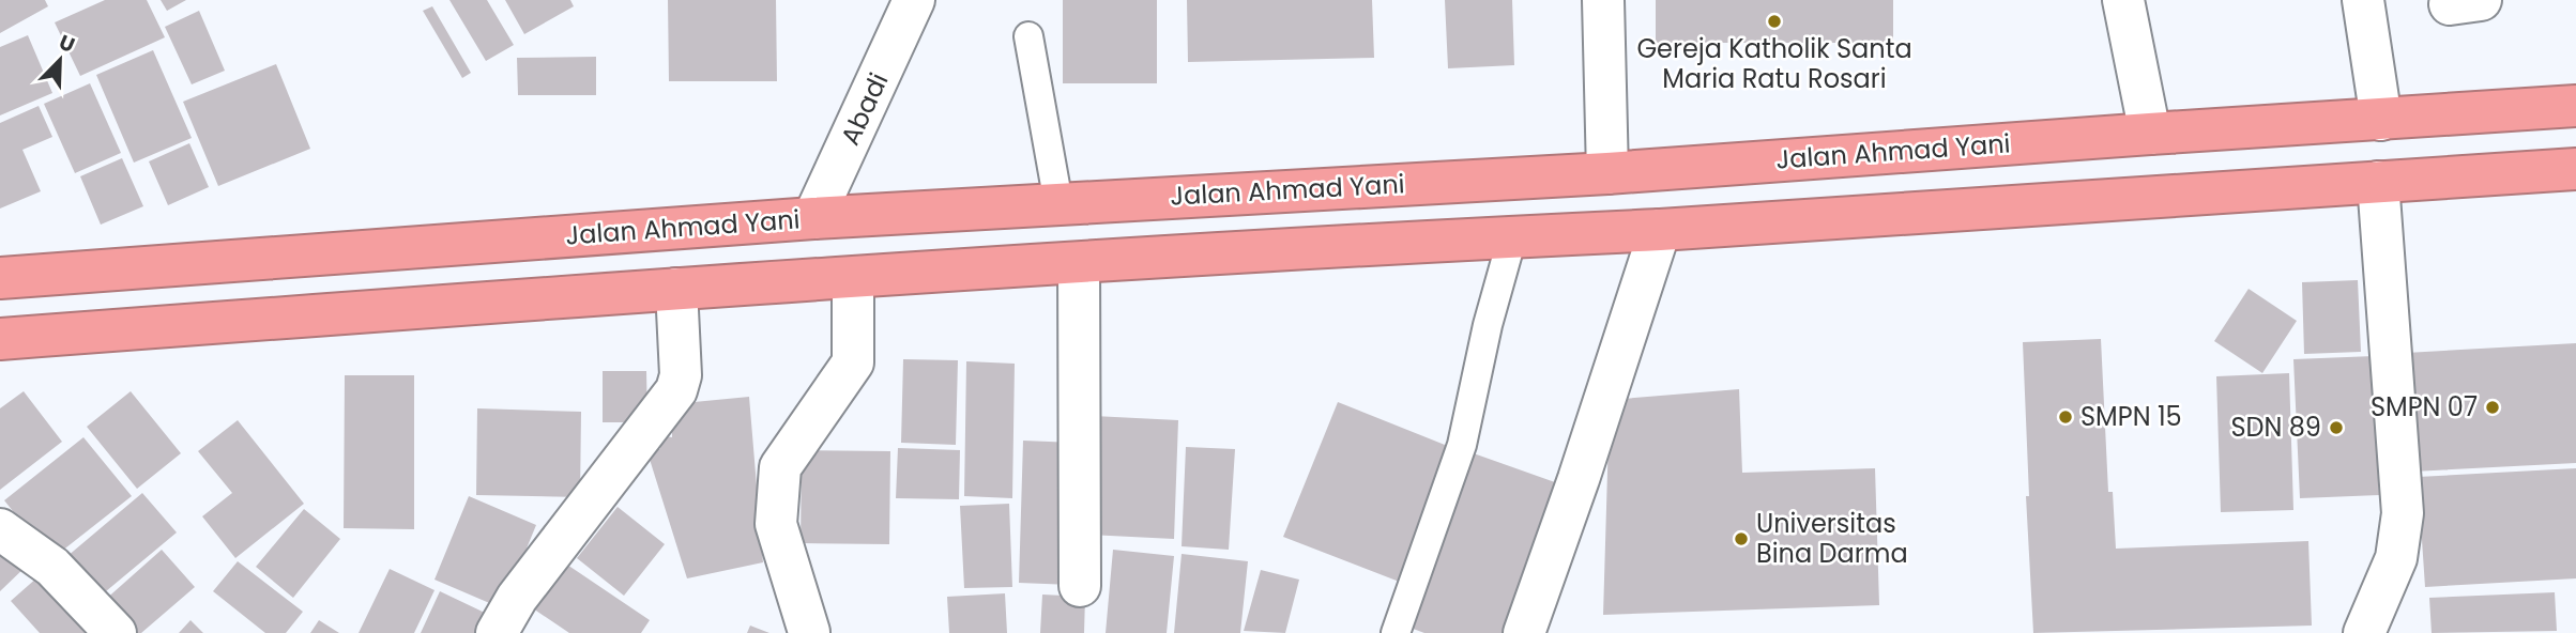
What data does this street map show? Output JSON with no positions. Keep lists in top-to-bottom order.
{
  "streets": {
    "highway": ["Jalan Ahmad Yani"],
    "street": ["Abadi"]
  },
  "crossings": [
    ["Abadi", "Jalan Ahmad Yani"]
  ],
  "places": [
    "Gereja Katholik Santa Maria Ratu Rosari",
    "SMPN 07",
    "SMPN 15",
    "SDN 89",
    "Universitas Bina Darma"
  ],
  "north": "top right"
}
